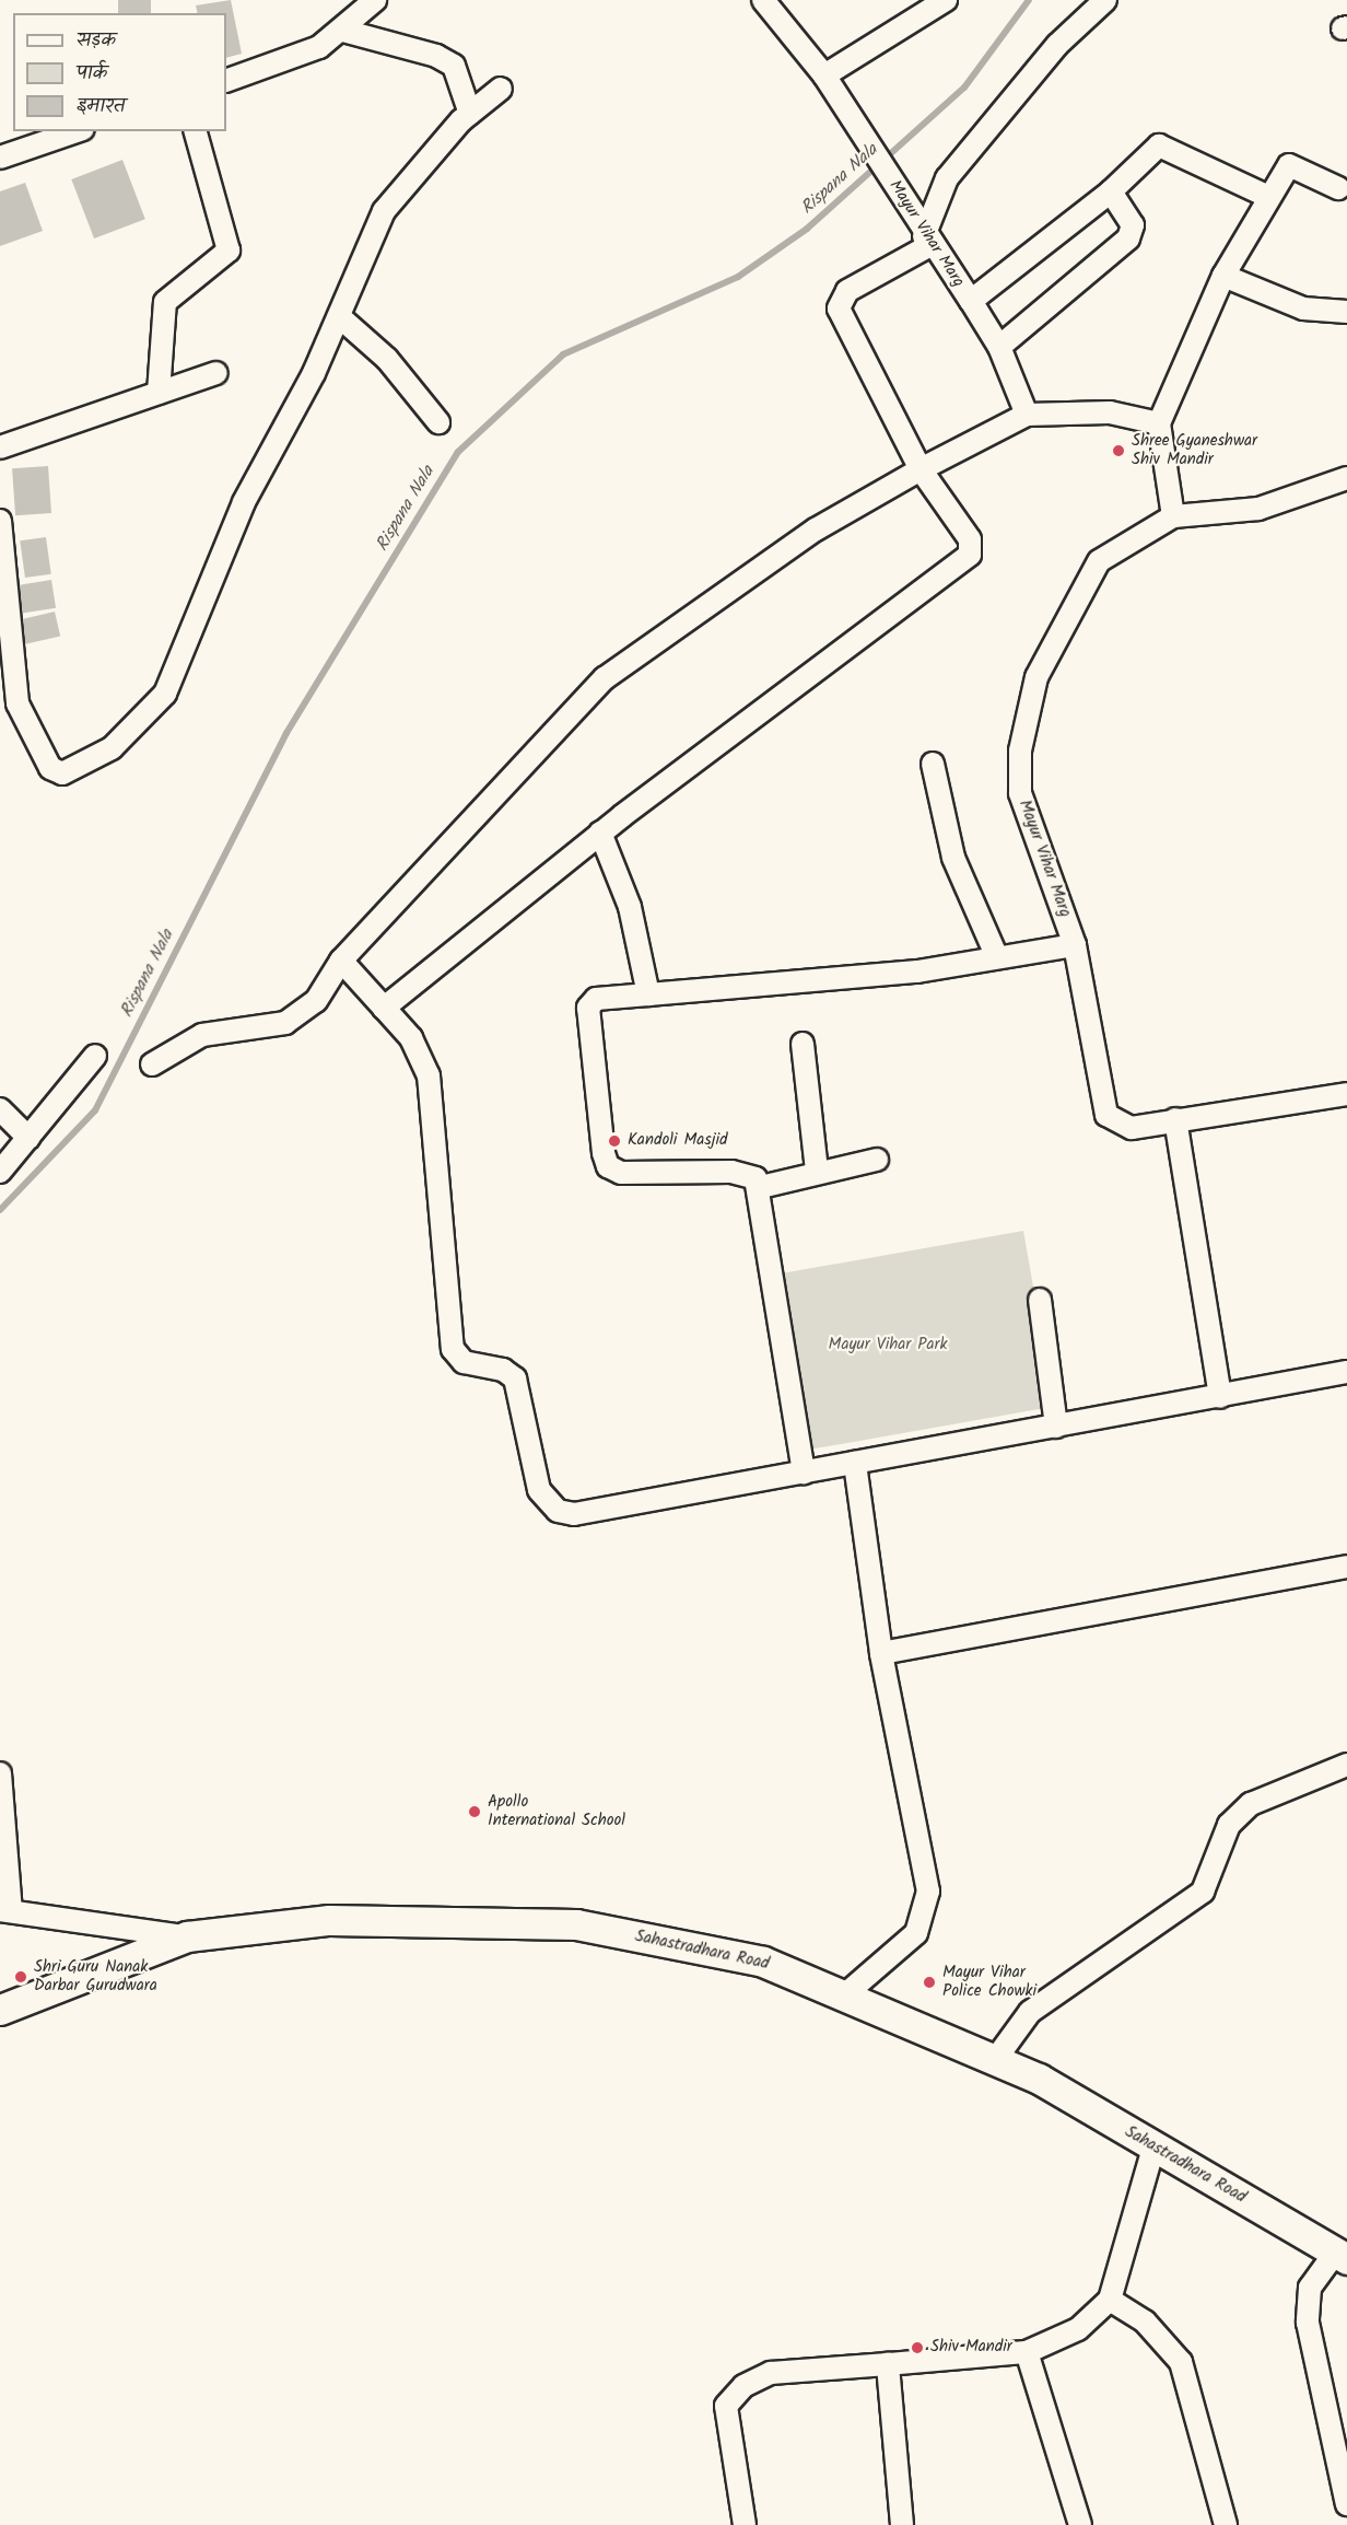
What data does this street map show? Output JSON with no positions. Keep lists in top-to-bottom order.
{
  "streets": {
    "main road": ["Sahastradhara Road"],
    "street": ["Mayur Vihar Marg"]
  },
  "water": ["Rispana Nala"],
  "parks": ["Mayur Vihar Park"],
  "places": [
    "Shree Gyaneshwar Shiv Mandir",
    "Kandoli Masjid",
    "Apollo International School",
    "Shri Guru Nanak Darbar Gurudwara",
    "Mayur Vihar Police Chowki",
    "Shiv Mandir"
  ],
  "legend": ["सड़क", "पार्क", "इमारत"]
}
